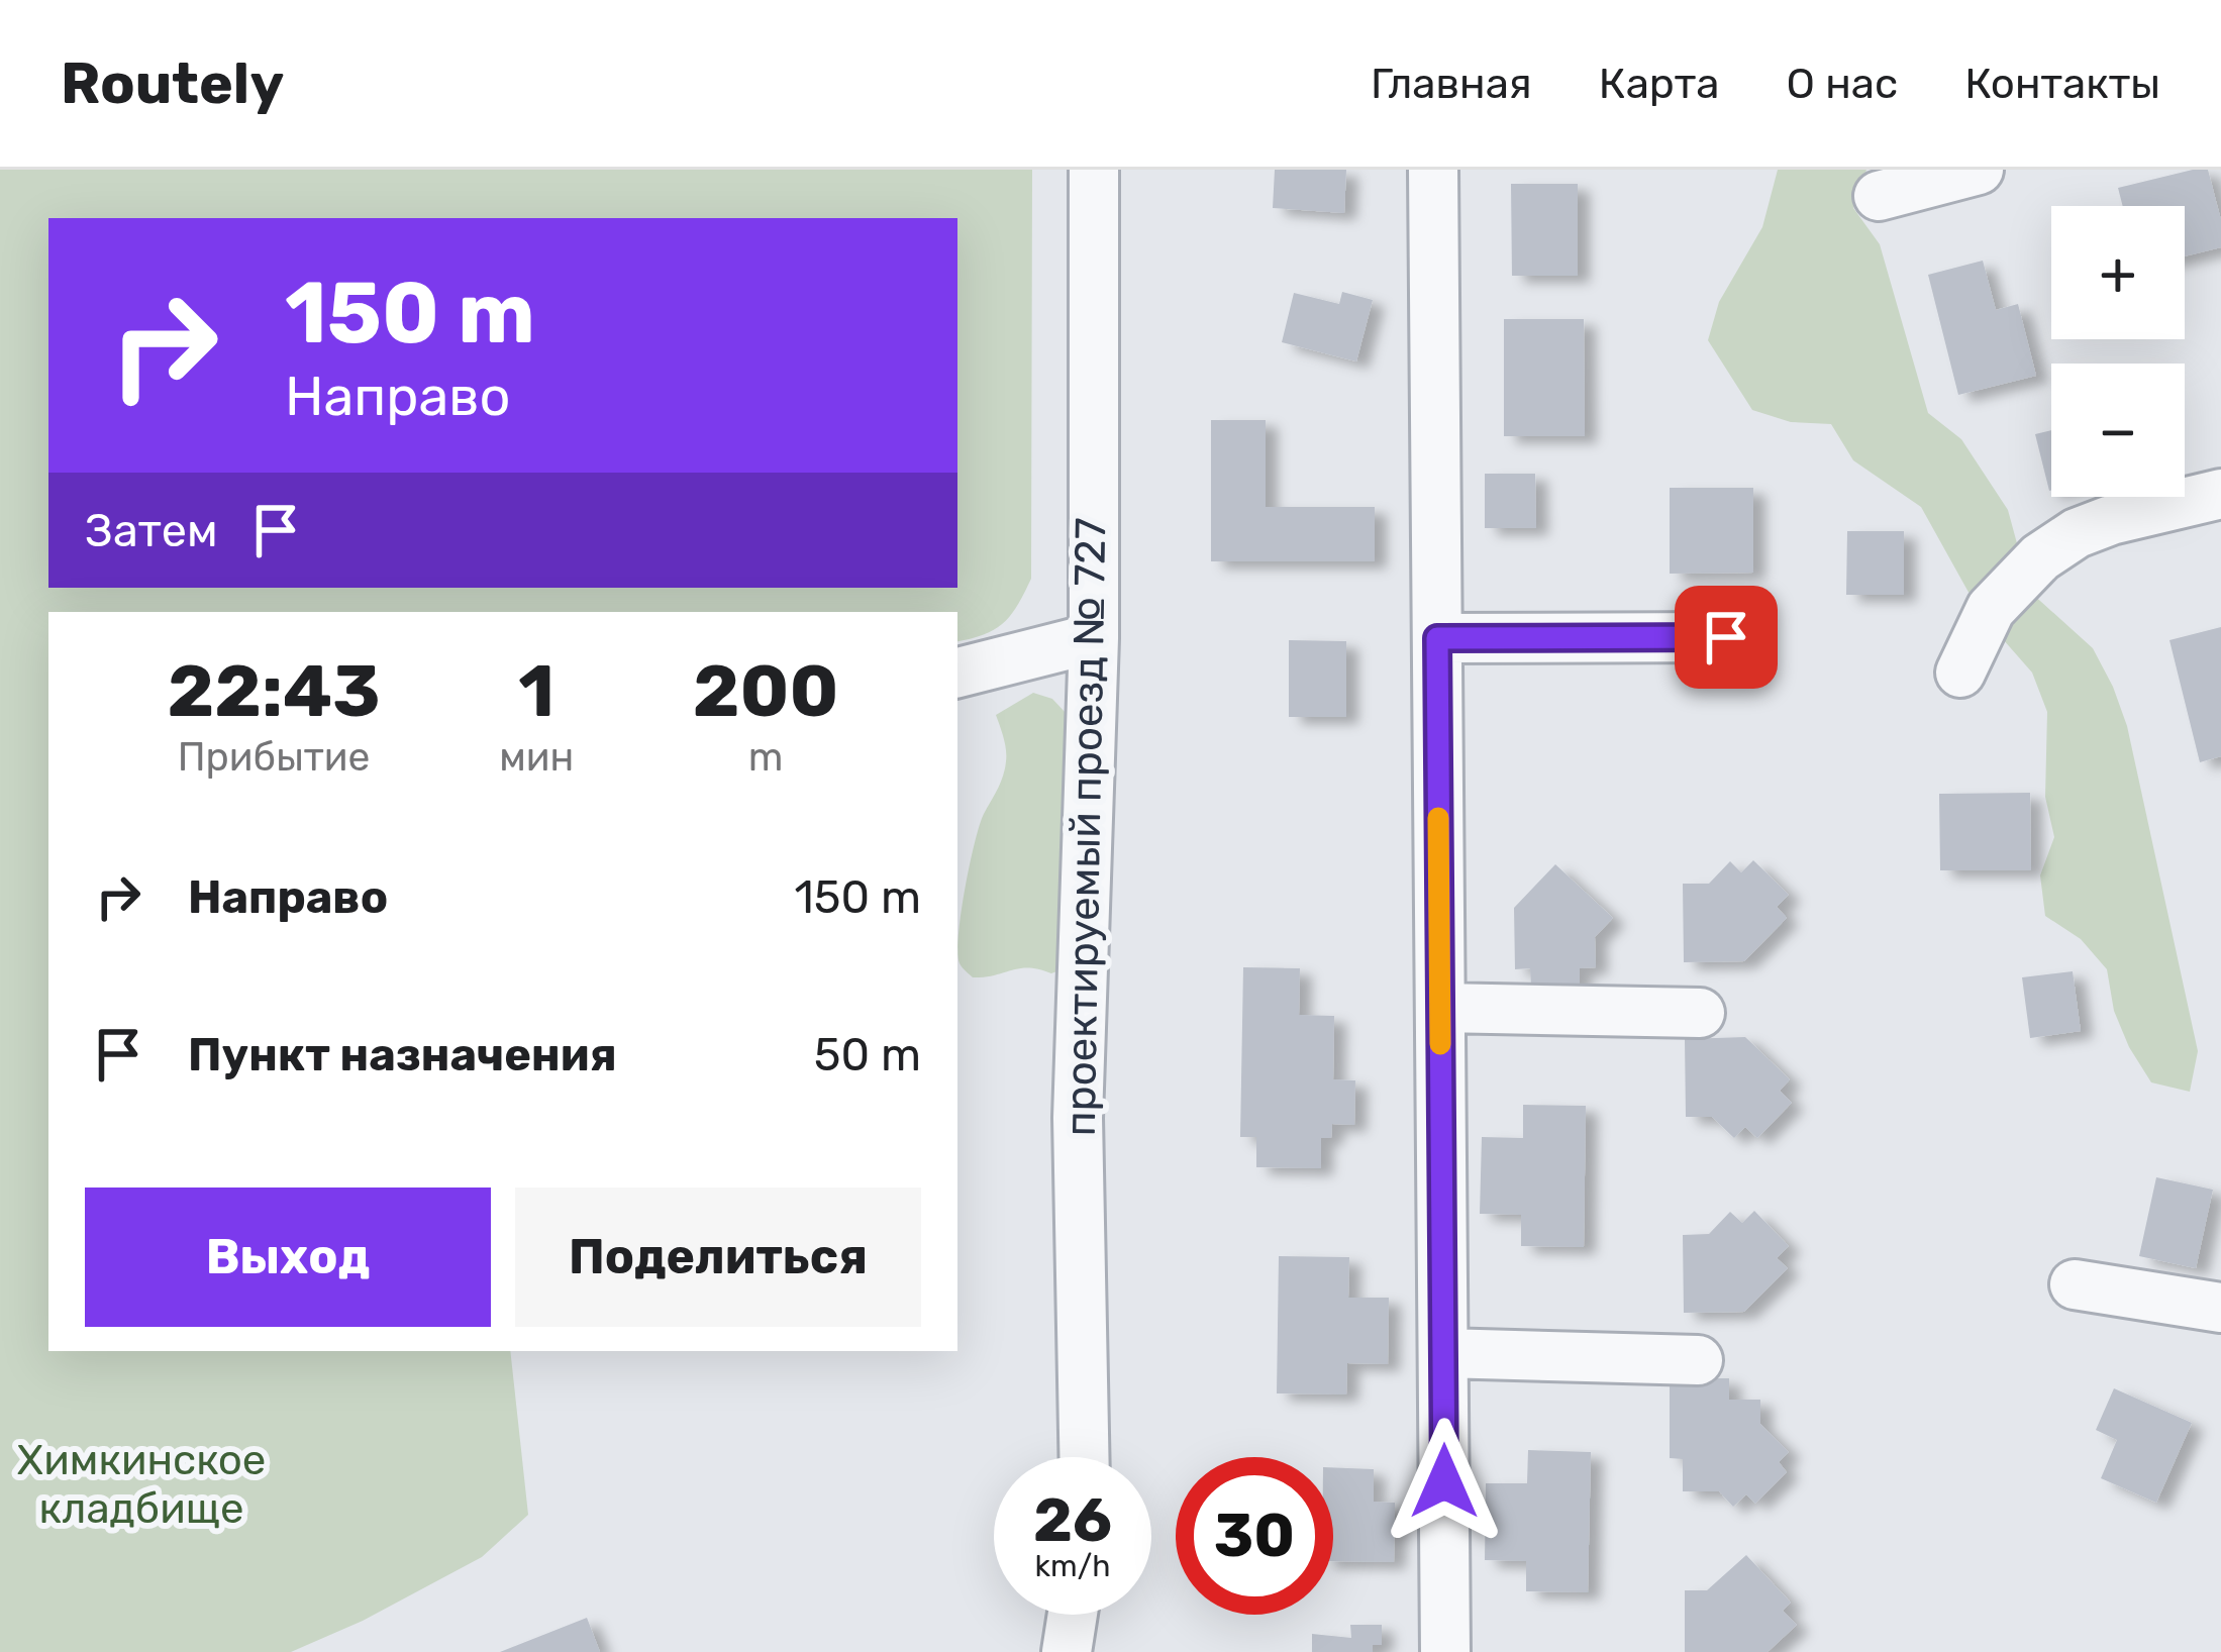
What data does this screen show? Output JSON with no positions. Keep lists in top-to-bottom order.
{
  "streets": {
    "street": ["проектируемый проезд № 727"]
  },
  "parks": ["Химкинское кладбище"],
  "page": {
    "header": "Routely",
    "nav": [
      "Главная",
      "Карта",
      "О нас",
      "Контакты"
    ],
    "map_buttons": ["+", "−"],
    "turn": ["150 m", "Направо"],
    "then": "Затем",
    "eta": [
      "22:43",
      "Прибытие",
      "1",
      "мин",
      "200",
      "m"
    ],
    "list": [
      {
        "name": "Направо",
        "value": "150 m"
      },
      {
        "name": "Пункт назначения",
        "value": "50 m"
      }
    ],
    "buttons": ["Выход", "Поделиться"],
    "speed": "26 km/h",
    "limit": "30"
  }
}
